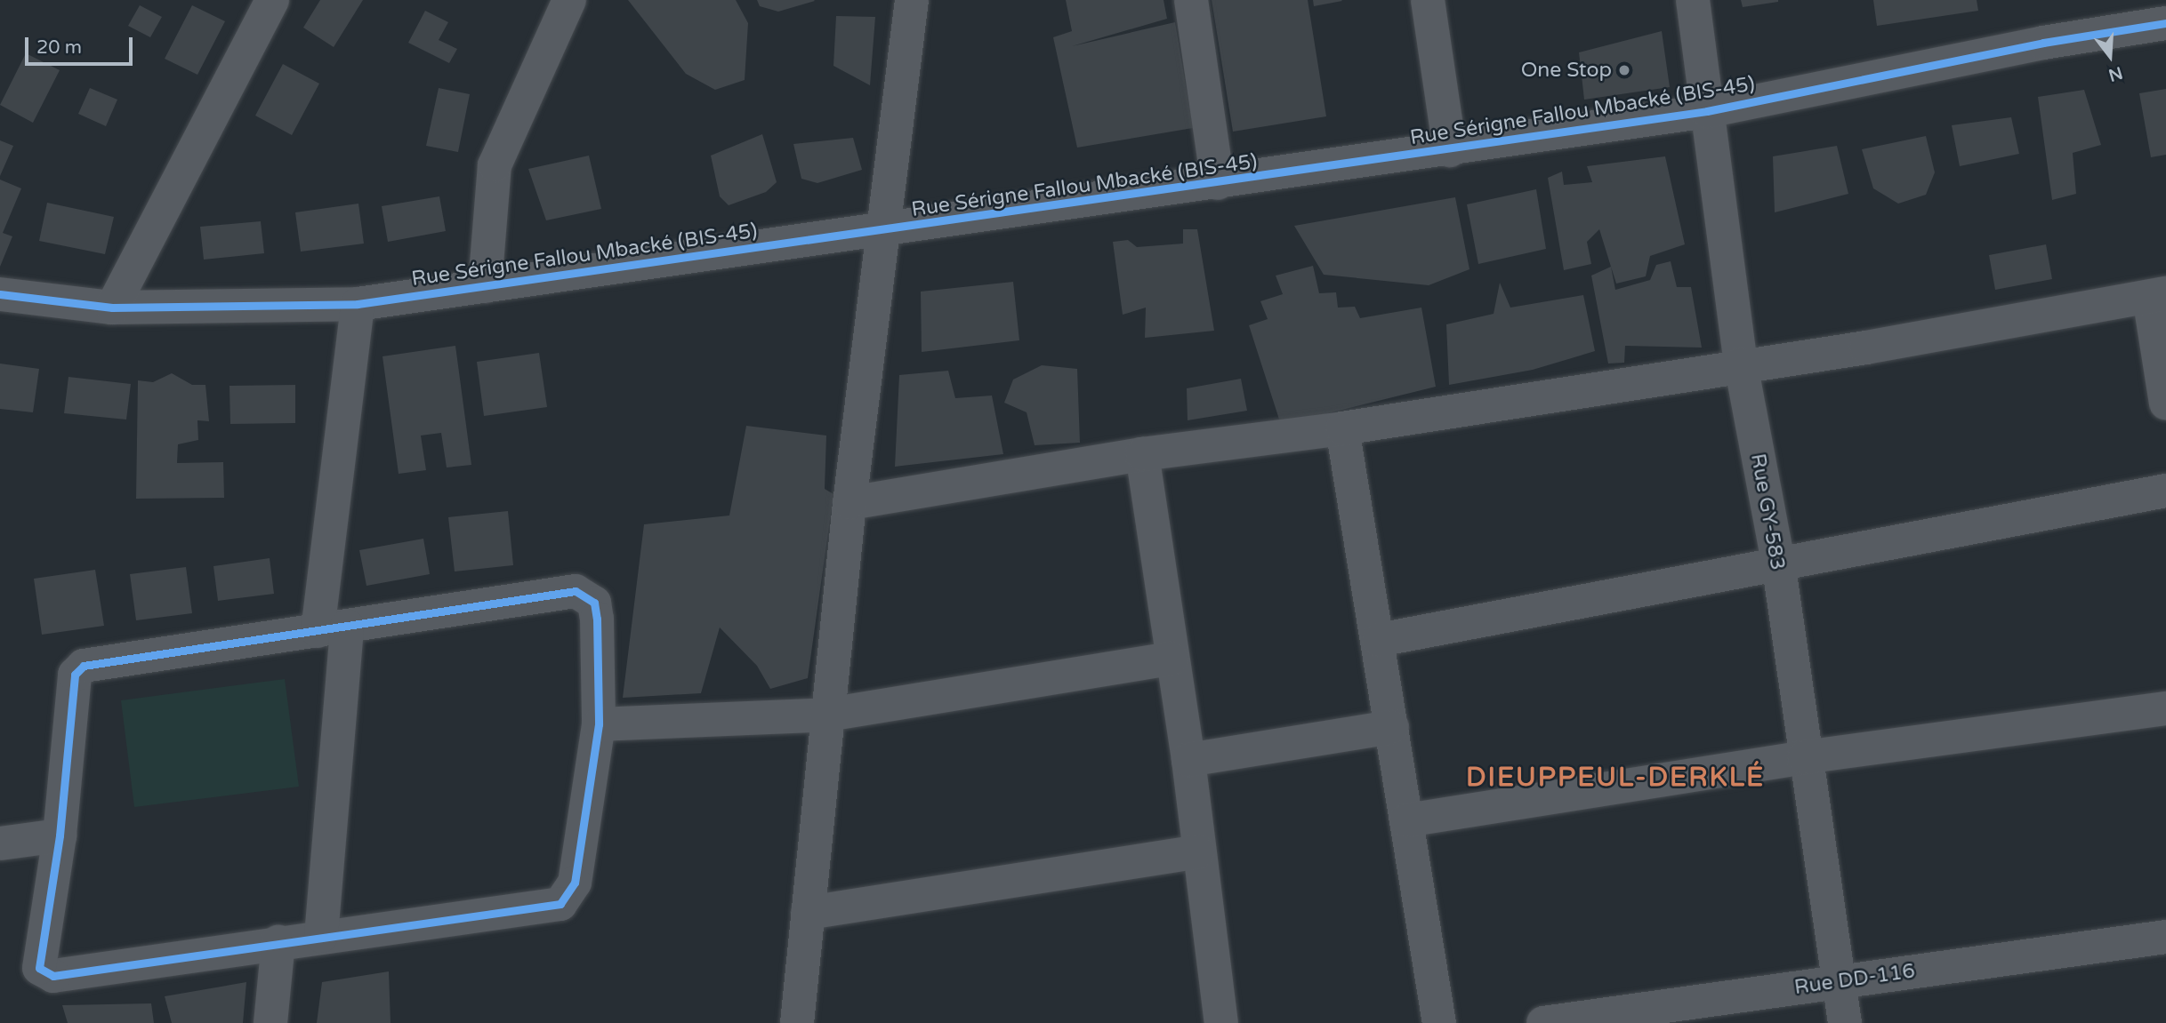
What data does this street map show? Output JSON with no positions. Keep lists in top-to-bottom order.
{
  "streets": {
    "street": ["Rue Sérigne Fallou Mbacké (BIS-45)", "Rue GY-583", "Rue DD-116"]
  },
  "crossings": [
    ["Rue Sérigne Fallou Mbacké (BIS-45)", "Rue GY-583"],
    ["Rue GY-583", "Rue DD-116"]
  ],
  "districts": ["DIEUPPEUL-DERKLÉ"],
  "places": ["One Stop"],
  "scale_bar": "20 m",
  "north": "bottom"
}
